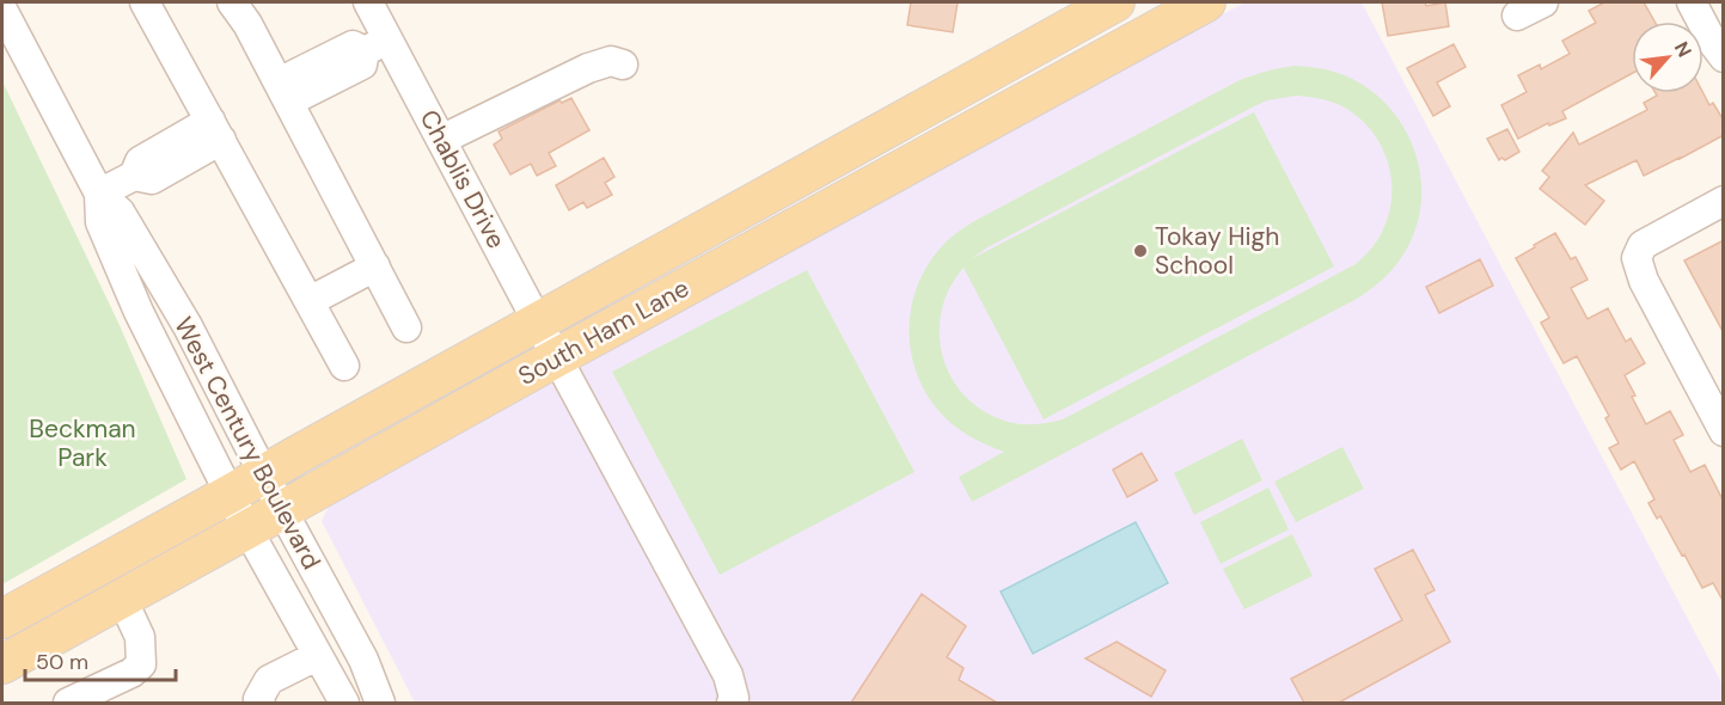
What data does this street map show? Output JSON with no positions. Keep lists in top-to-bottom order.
{
  "streets": {
    "main road": ["South Ham Lane"],
    "street": ["Chablis Drive", "West Century Boulevard"]
  },
  "crossings": [
    ["Chablis Drive", "South Ham Lane"],
    ["South Ham Lane", "West Century Boulevard"]
  ],
  "parks": ["Beckman Park"],
  "places": ["Tokay High School"],
  "scale_bar": "50 m",
  "north": "top right"
}
